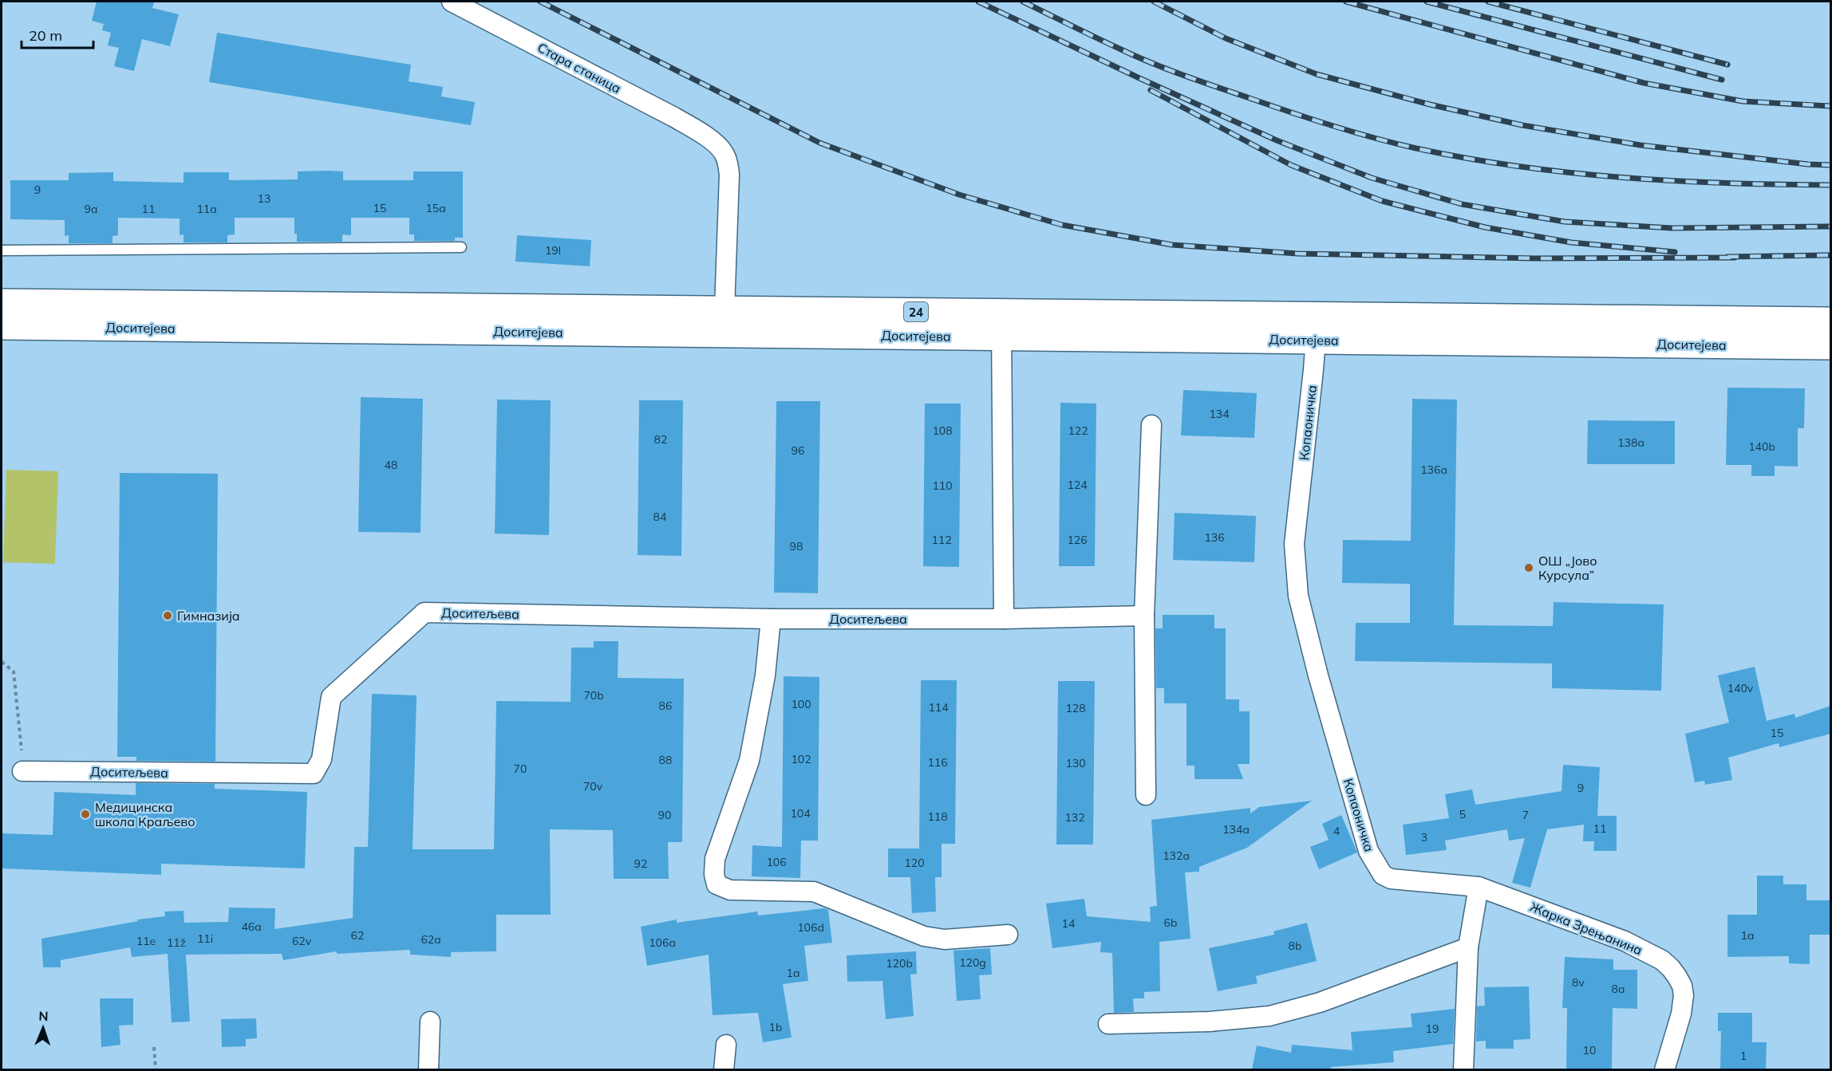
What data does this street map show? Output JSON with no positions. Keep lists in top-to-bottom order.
{
  "streets": {
    "main road": ["24", "Доситејева"],
    "street": [
      "Стара станица",
      "Копаоничка",
      "Доситељева",
      "Жарка Зрењанина"
    ]
  },
  "crossings": [
    ["Стара станица", "Доситејева"],
    ["Доситејева", "Копаоничка"],
    ["Копаоничка", "Жарка Зрењанина"]
  ],
  "places": ["ОШ „Јово Курсула”", "Гимназија", "Медицинска школа Краљево"],
  "house_numbers": [
    "9",
    "13",
    "15",
    "15a",
    "9a",
    "11",
    "11a",
    "19l",
    "134",
    "108",
    "122",
    "82",
    "138a",
    "140b",
    "96",
    "48",
    "136a",
    "124",
    "110",
    "84",
    "136",
    "112",
    "126",
    "98",
    "140v",
    "70b",
    "100",
    "86",
    "114",
    "128",
    "15",
    "102",
    "88",
    "116",
    "130",
    "70",
    "70v",
    "9",
    "104",
    "5",
    "90",
    "7",
    "118",
    "132",
    "11",
    "134a",
    "4",
    "3",
    "132a",
    "106",
    "120",
    "92",
    "6b",
    "14",
    "46a",
    "106d",
    "62",
    "1a",
    "11i",
    "62a",
    "11e",
    "62v",
    "11ž",
    "106a",
    "8b",
    "120g",
    "120b",
    "1a",
    "8v",
    "8a",
    "1b",
    "19",
    "10",
    "1"
  ],
  "scale_bar": "20 m",
  "north": "top"
}
